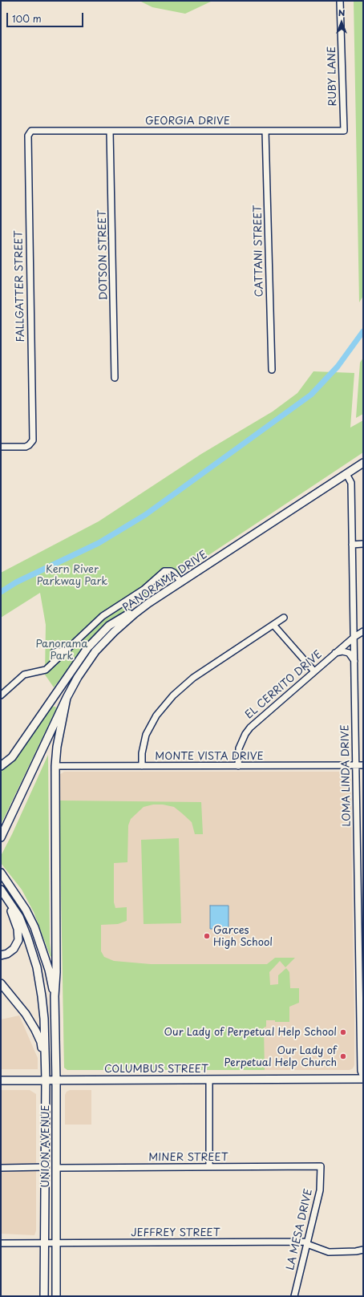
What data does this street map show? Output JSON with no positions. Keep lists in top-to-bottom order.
{
  "streets": {
    "main road": ["PANORAMA DRIVE", "COLUMBUS STREET", "UNION AVENUE"],
    "street": [
      "RUBY LANE",
      "GEORGIA DRIVE",
      "CATTANI STREET",
      "DOTSON STREET",
      "FALLGATTER STREET",
      "EL CERRITO DRIVE",
      "MONTE VISTA DRIVE",
      "LOMA LINDA DRIVE",
      "MINER STREET",
      "LA MESA DRIVE",
      "JEFFREY STREET"
    ]
  },
  "crossings": [
    ["RUBY LANE", "GEORGIA DRIVE"],
    ["GEORGIA DRIVE", "CATTANI STREET"],
    ["GEORGIA DRIVE", "DOTSON STREET"],
    ["GEORGIA DRIVE", "FALLGATTER STREET"],
    ["PANORAMA DRIVE", "LOMA LINDA DRIVE"],
    ["EL CERRITO DRIVE", "MONTE VISTA DRIVE"],
    ["EL CERRITO DRIVE", "LOMA LINDA DRIVE"],
    ["MONTE VISTA DRIVE", "LOMA LINDA DRIVE"],
    ["LOMA LINDA DRIVE", "COLUMBUS STREET"],
    ["COLUMBUS STREET", "UNION AVENUE"],
    ["UNION AVENUE", "MINER STREET"],
    ["UNION AVENUE", "JEFFREY STREET"],
    ["MINER STREET", "LA MESA DRIVE"],
    ["LA MESA DRIVE", "JEFFREY STREET"]
  ],
  "parks": ["Kern River Parkway Park", "Panorama Park"],
  "places": ["Garces High School", "Our Lady of Perpetual Help School", "Our Lady of Perpetual Help Church"],
  "scale_bar": "100 m",
  "north": "top"
}
